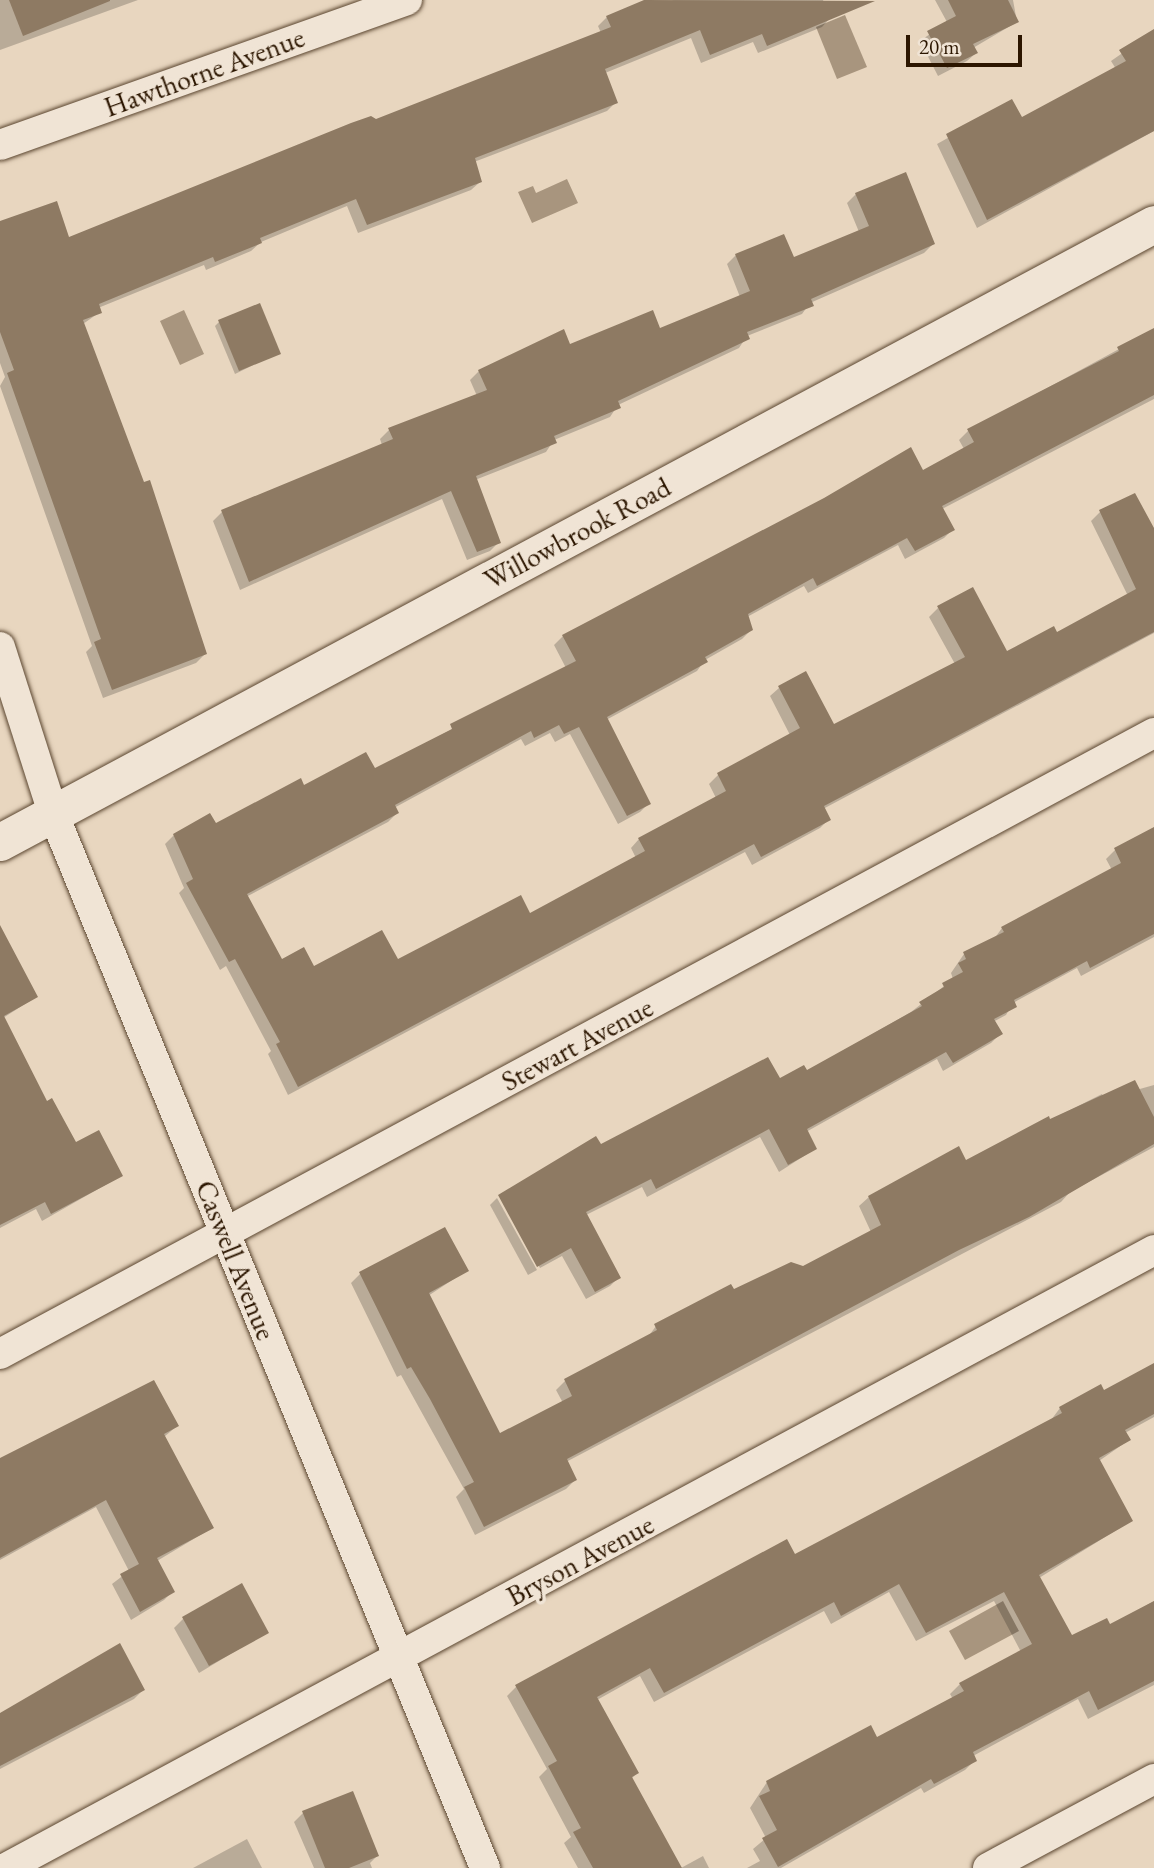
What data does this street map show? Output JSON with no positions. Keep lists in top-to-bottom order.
{
  "streets": {
    "street": [
      "Hawthorne Avenue",
      "Willowbrook Road",
      "Stewart Avenue",
      "Caswell Avenue",
      "Bryson Avenue"
    ]
  },
  "crossings": [
    ["Willowbrook Road", "Caswell Avenue"],
    ["Stewart Avenue", "Caswell Avenue"],
    ["Caswell Avenue", "Bryson Avenue"]
  ],
  "scale_bar": "20 m"
}
